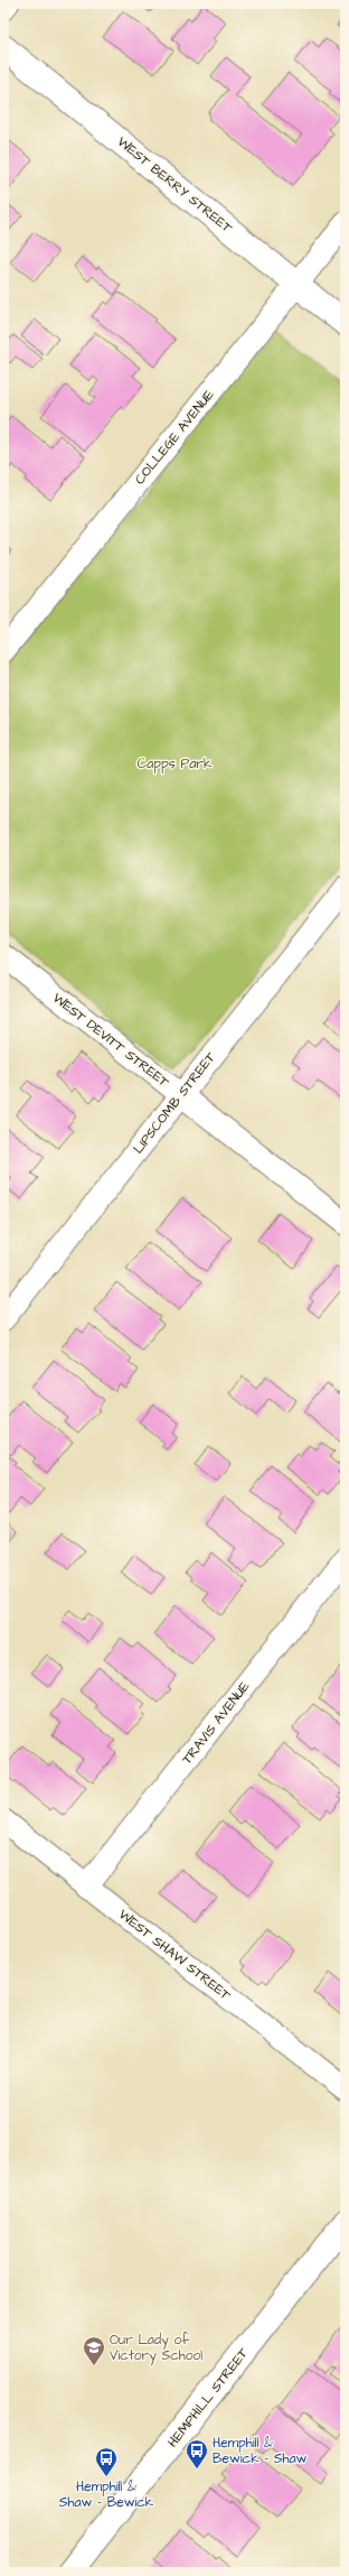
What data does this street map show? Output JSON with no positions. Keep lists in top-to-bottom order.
{
  "streets": {
    "main road": ["WEST BERRY STREET", "HEMPHILL STREET"],
    "street": [
      "COLLEGE AVENUE",
      "WEST DEVITT STREET",
      "LIPSCOMB STREET",
      "TRAVIS AVENUE",
      "WEST SHAW STREET"
    ]
  },
  "crossings": [
    ["WEST BERRY STREET", "COLLEGE AVENUE"],
    ["WEST DEVITT STREET", "LIPSCOMB STREET"],
    ["TRAVIS AVENUE", "WEST SHAW STREET"]
  ],
  "parks": ["Capps Park"],
  "places": {
    "school or university": ["Our Lady of Victory School"],
    "bus stop": ["Hemphill & Bewick - Shaw", "Hemphill & Shaw - Bewick"]
  }
}
